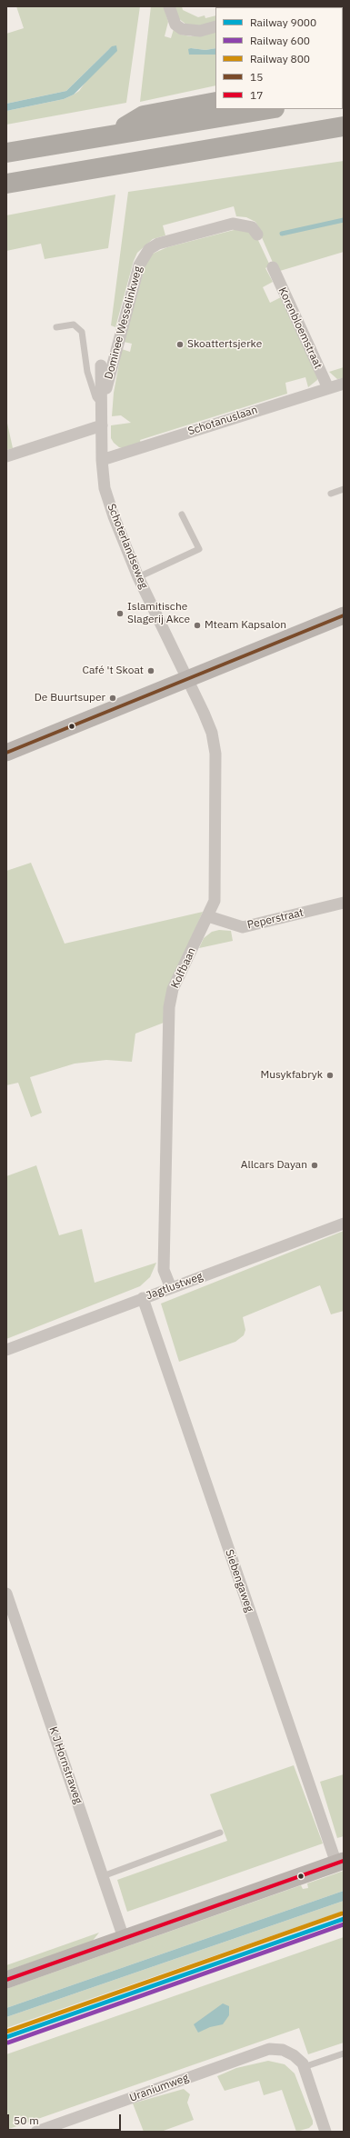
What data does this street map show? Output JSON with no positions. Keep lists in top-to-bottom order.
{
  "streets": {
    "street": [
      "Dominee Wesselinkweg",
      "Korenbloemstraat",
      "Schotanuslaan",
      "Schoterlandseweg",
      "Peperstraat",
      "Kolfbaan",
      "Jagtlustweg",
      "Siebengaweg",
      "K J Hornstraweg",
      "Uraniumweg"
    ]
  },
  "crossings": [
    ["Dominee Wesselinkweg", "Schoterlandseweg"],
    ["Korenbloemstraat", "Schotanuslaan"],
    ["Schotanuslaan", "Schoterlandseweg"],
    ["Schoterlandseweg", "Kolfbaan"],
    ["Peperstraat", "Kolfbaan"],
    ["Kolfbaan", "Jagtlustweg"],
    ["Jagtlustweg", "Siebengaweg"]
  ],
  "places": [
    "Skoattertsjerke",
    "Islamitische Slagerij Akce",
    "Mteam Kapsalon",
    "Café 't Skoat",
    "De Buurtsuper",
    "Musykfabryk",
    "Allcars Dayan"
  ],
  "lines": [
    "transit line 15",
    "transit line 17",
    "rail line 800",
    "rail line 9000",
    "rail line 600"
  ],
  "legend": [
    "Railway 9000",
    "Railway 600",
    "Railway 800",
    "15",
    "17"
  ],
  "scale_bar": "50 m"
}
